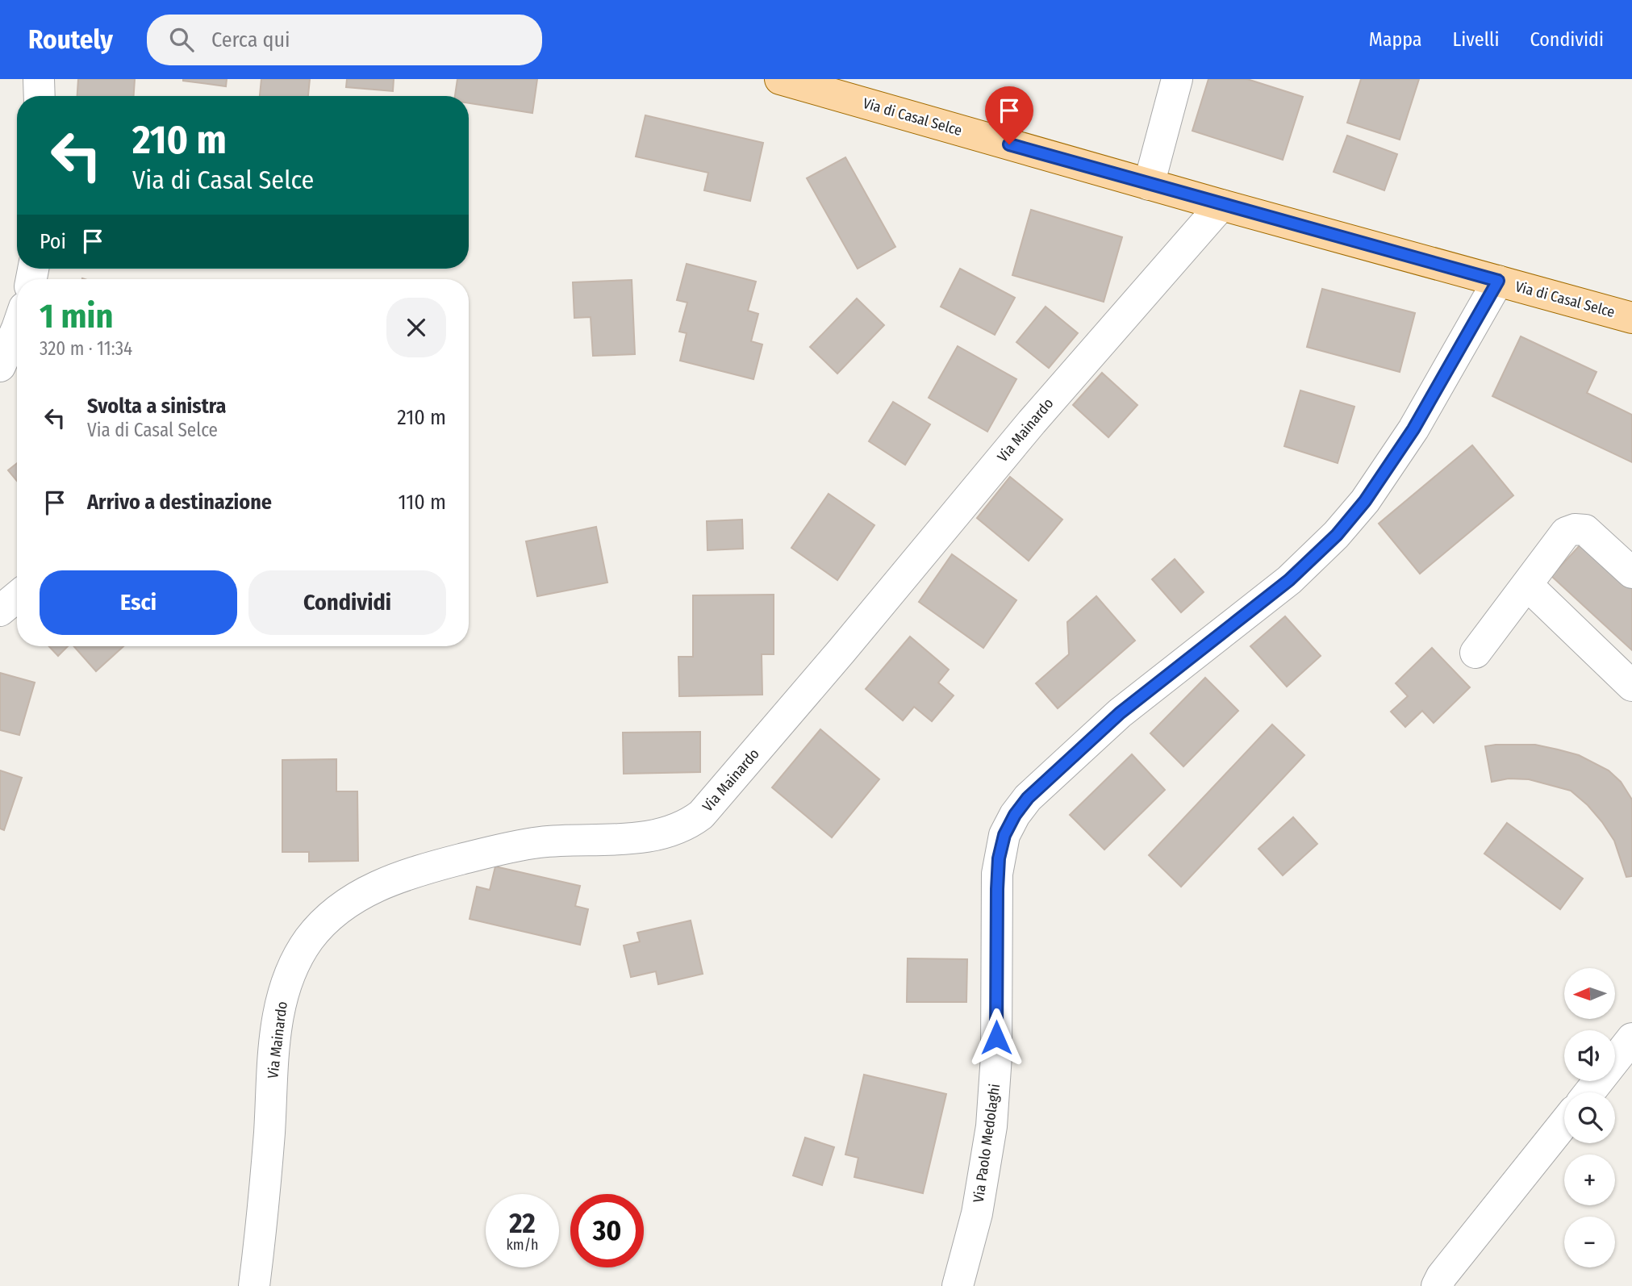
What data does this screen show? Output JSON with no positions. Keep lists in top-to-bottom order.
{
  "streets": {
    "main road": ["Via di Casal Selce"],
    "street": ["Via Mainardo", "Via Paolo Medolaghi"]
  },
  "crossings": [
    ["Via di Casal Selce", "Via Mainardo"],
    ["Via di Casal Selce", "Via Paolo Medolaghi"]
  ],
  "north": "left",
  "page": {
    "header": "Routely",
    "search": "Cerca qui",
    "nav": ["Mappa", "Livelli", "Condividi"],
    "turn": ["210 m", "Via di Casal Selce"],
    "then": "Poi",
    "heading": ["1 min", "320 m · 11:34"],
    "list": [
      {
        "name": "Svolta a sinistra",
        "note": "Via di Casal Selce",
        "value": "210 m"
      },
      {
        "name": "Arrivo a destinazione",
        "value": "110 m"
      }
    ],
    "buttons": ["Esci", "Condividi"],
    "map_buttons": ["+", "−"],
    "speed": "22 km/h",
    "limit": "30"
  }
}
